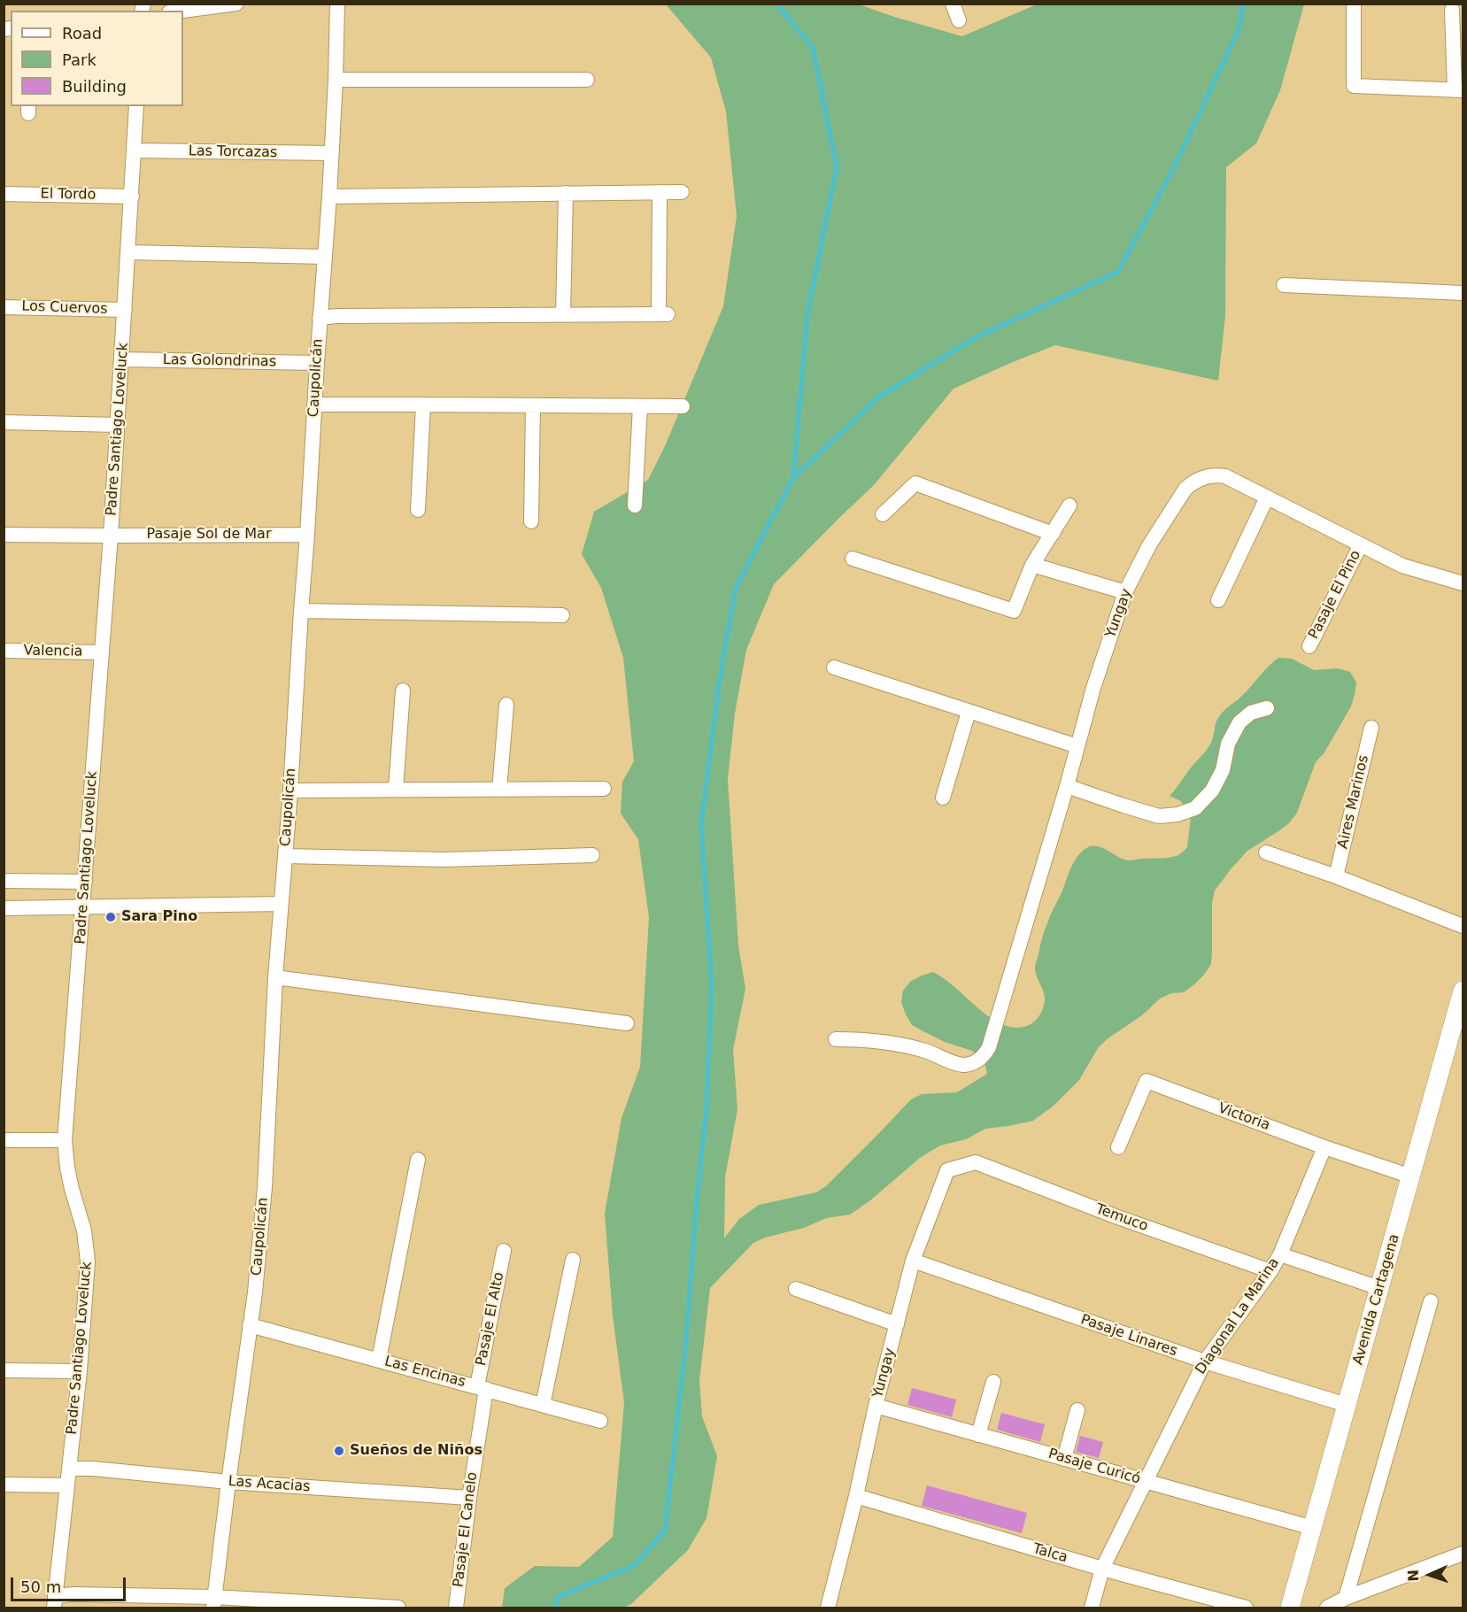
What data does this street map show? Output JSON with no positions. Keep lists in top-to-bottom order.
{
  "streets": {
    "main road": ["Avenida Cartagena"],
    "street": [
      "Las Torcazas",
      "El Tordo",
      "Los Cuervos",
      "Las Golondrinas",
      "Caupolicán",
      "Padre Santiago Loveluck",
      "Pasaje Sol de Mar",
      "Pasaje El Pino",
      "Yungay",
      "Valencia",
      "Aires Marinos",
      "Victoria",
      "Temuco",
      "Diagonal La Marina",
      "Pasaje El Alto",
      "Pasaje Linares",
      "Las Encinas",
      "Pasaje Curicó",
      "Las Acacias",
      "Pasaje El Canelo",
      "Talca"
    ]
  },
  "crossings": [
    ["Las Torcazas", "Caupolicán"],
    ["Las Torcazas", "Padre Santiago Loveluck"],
    ["El Tordo", "Padre Santiago Loveluck"],
    ["Los Cuervos", "Padre Santiago Loveluck"],
    ["Las Golondrinas", "Caupolicán"],
    ["Las Golondrinas", "Padre Santiago Loveluck"],
    ["Caupolicán", "Pasaje Sol de Mar"],
    ["Caupolicán", "Las Encinas"],
    ["Caupolicán", "Las Acacias"],
    ["Padre Santiago Loveluck", "Pasaje Sol de Mar"],
    ["Padre Santiago Loveluck", "Valencia"],
    ["Padre Santiago Loveluck", "Las Acacias"],
    ["Pasaje El Pino", "Yungay"],
    ["Yungay", "Temuco"],
    ["Yungay", "Pasaje Linares"],
    ["Yungay", "Pasaje Curicó"],
    ["Yungay", "Talca"],
    ["Victoria", "Avenida Cartagena"],
    ["Victoria", "Diagonal La Marina"],
    ["Temuco", "Diagonal La Marina"],
    ["Avenida Cartagena", "Pasaje Linares"],
    ["Avenida Cartagena", "Pasaje Curicó"],
    ["Diagonal La Marina", "Pasaje Linares"],
    ["Diagonal La Marina", "Pasaje Curicó"],
    ["Diagonal La Marina", "Talca"],
    ["Pasaje El Alto", "Las Encinas"],
    ["Pasaje El Alto", "Pasaje El Canelo"],
    ["Las Encinas", "Pasaje El Canelo"],
    ["Las Acacias", "Pasaje El Canelo"]
  ],
  "places": ["Sara Pino", "Sueños de Niños"],
  "legend": ["Road", "Park", "Building"],
  "scale_bar": "50 m",
  "north": "left"
}
